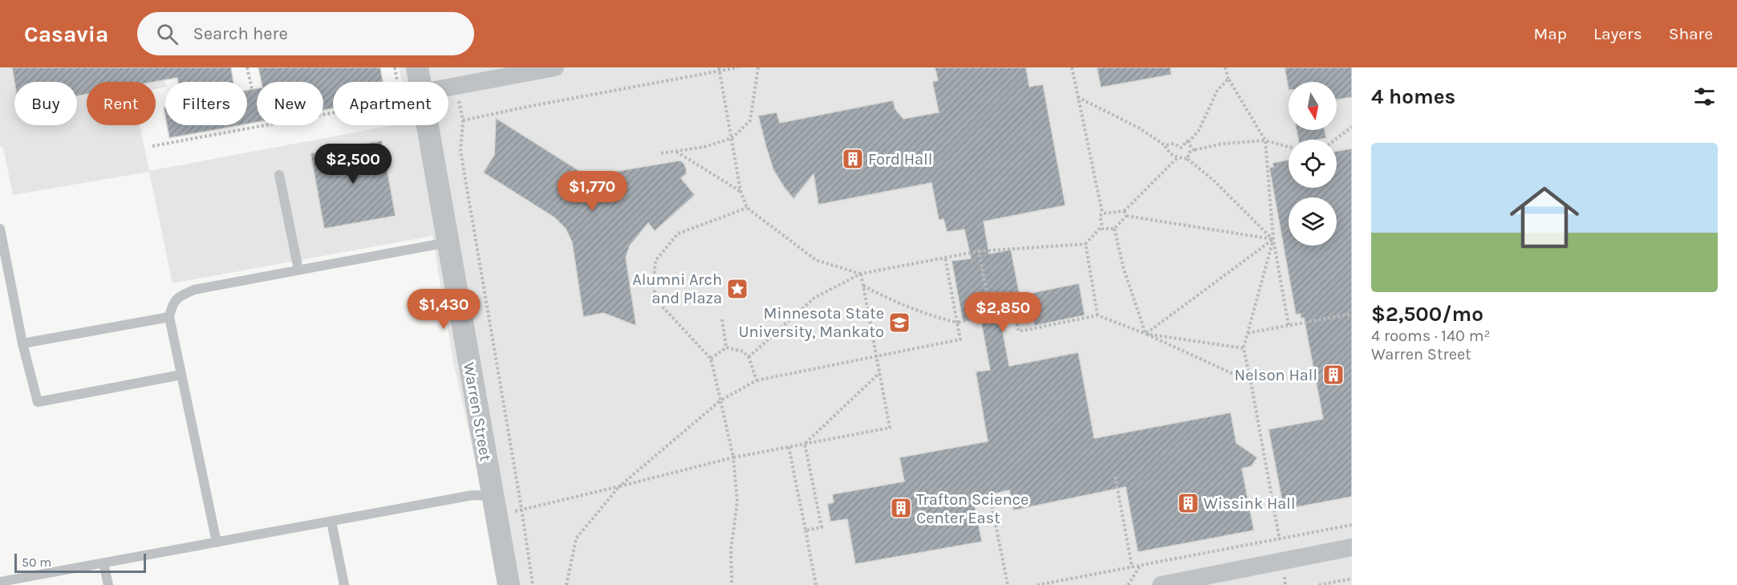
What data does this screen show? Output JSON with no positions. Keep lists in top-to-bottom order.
{
  "streets": {
    "street": ["Warren Street"]
  },
  "places": {
    "building": [
      "Ford Hall",
      "Nelson Hall",
      "Wissink Hall",
      "Trafton Science Center East"
    ],
    "place": ["Alumni Arch and Plaza"],
    "school or university": ["Minnesota State University, Mankato"]
  },
  "scale_bar": "50 m",
  "north": "bottom",
  "page": {
    "header": "Casavia",
    "search": "Search here",
    "nav": ["Map", "Layers", "Share"],
    "heading": "4 homes",
    "chip": [
      "Buy",
      "Rent",
      "Filters",
      "New",
      "Apartment"
    ],
    "list": [
      {
        "name": "$2,500/mo",
        "note": "4 rooms · 140 m² · Warren Street"
      }
    ],
    "price": [
      "$2,500",
      "$1,770",
      "$1,430",
      "$2,850"
    ],
    "scale": "50 m"
  }
}
